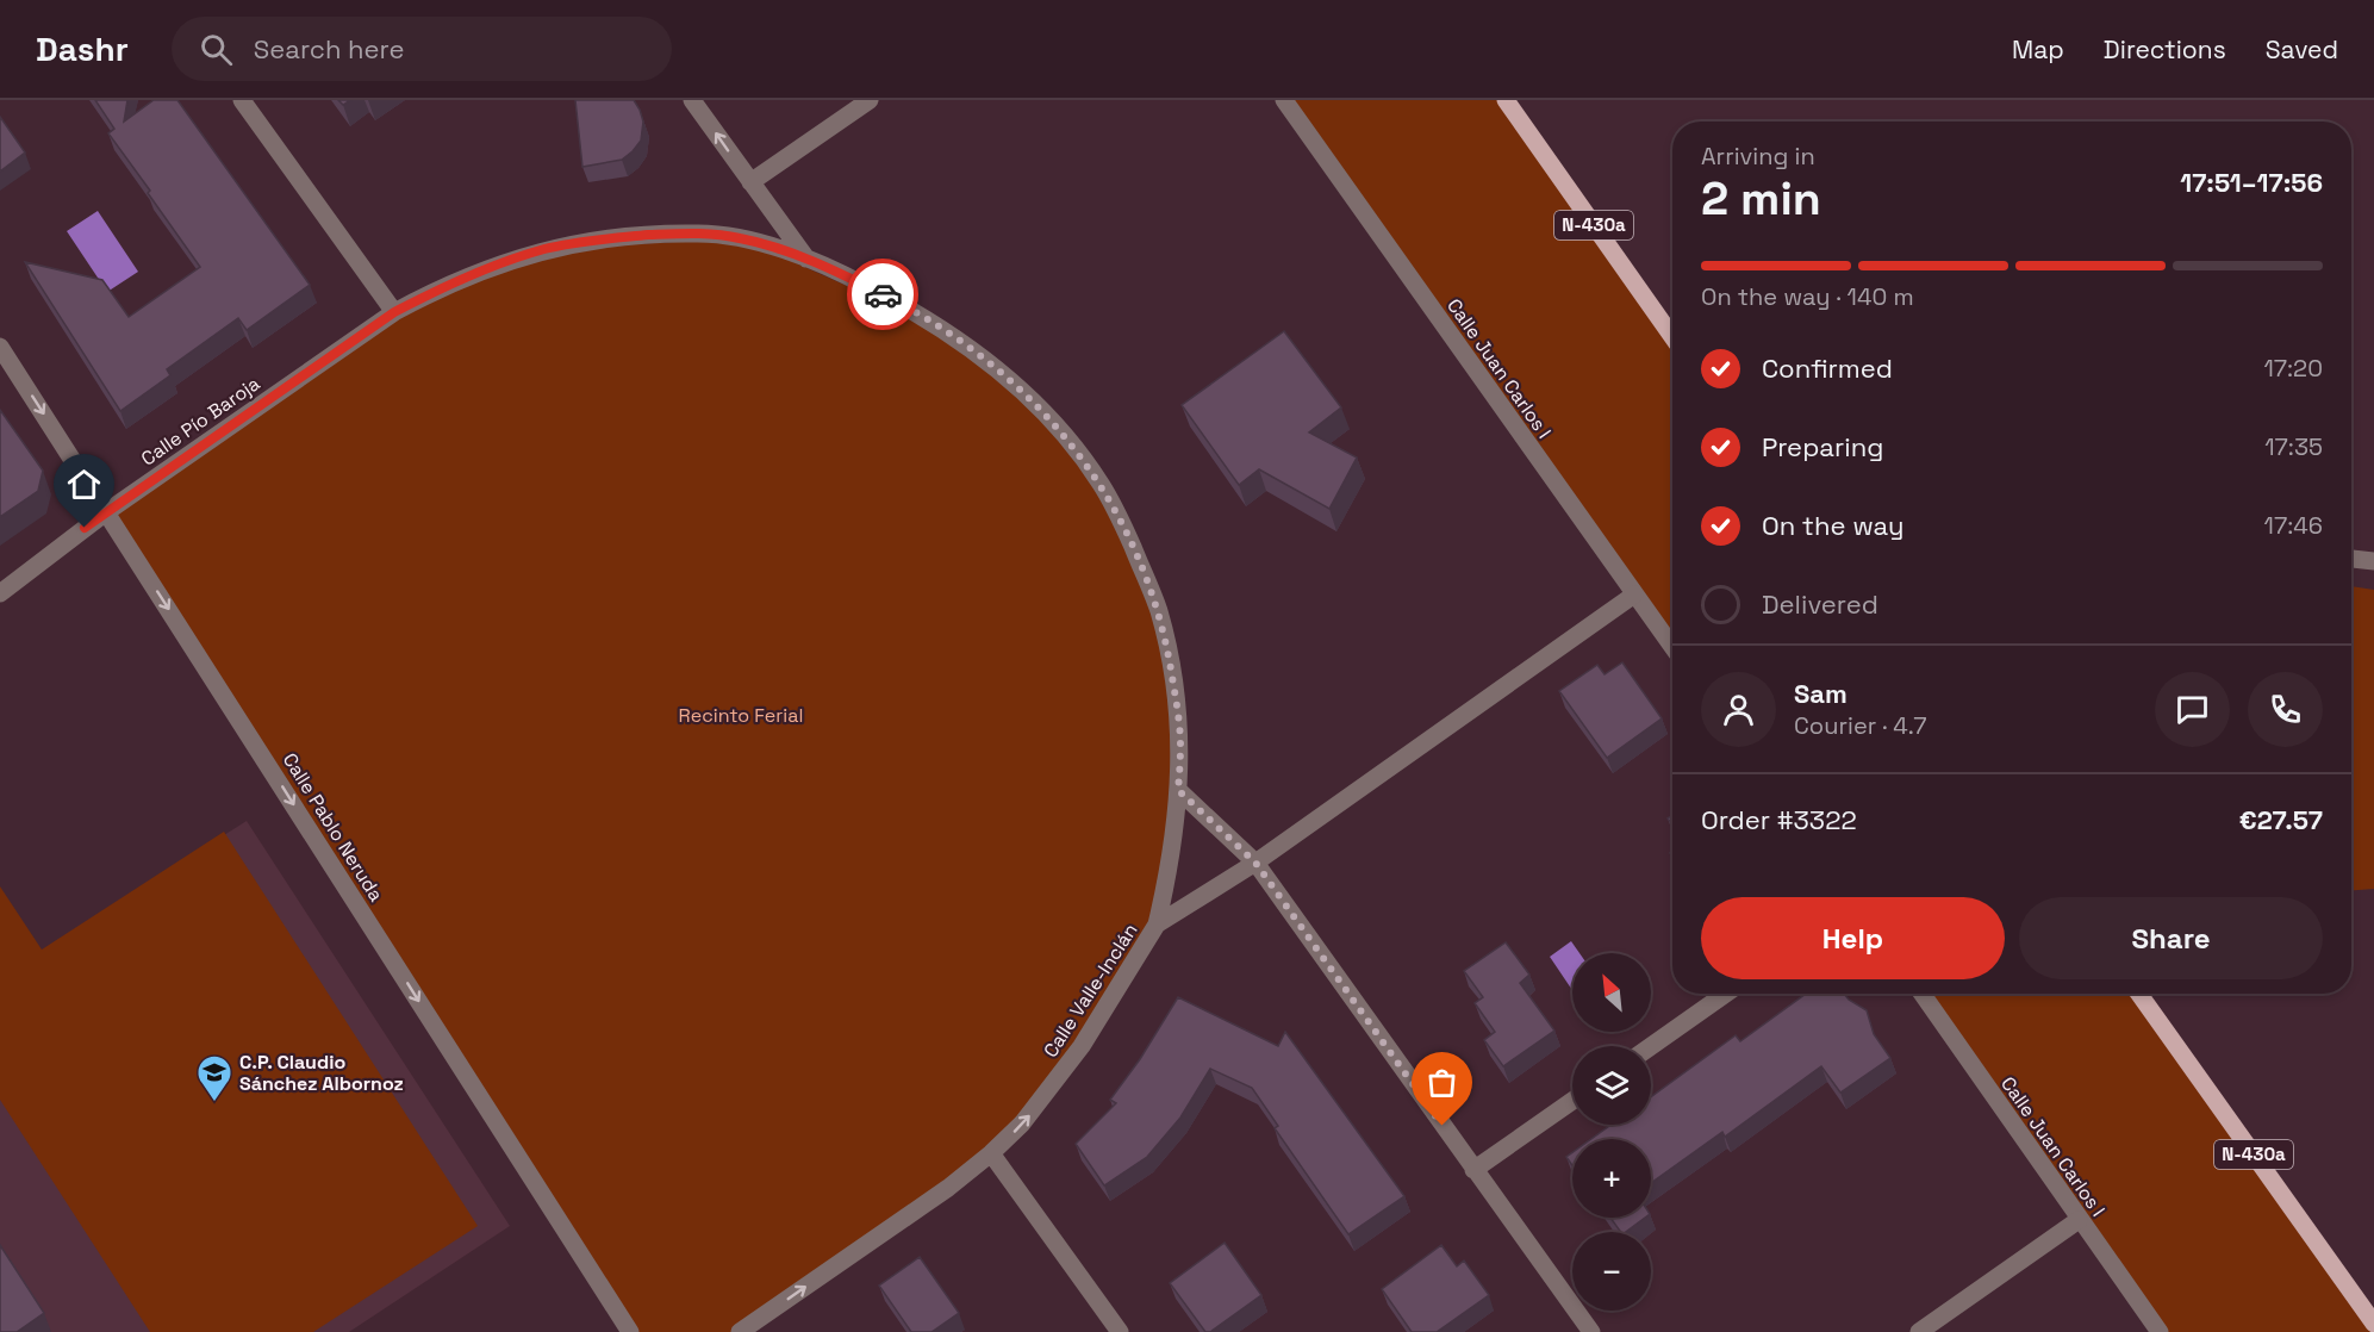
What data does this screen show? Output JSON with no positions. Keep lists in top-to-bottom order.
{
  "streets": {
    "main road": ["N-430a"],
    "street": [
      "Calle Juan Carlos I",
      "Calle Pío Baroja",
      "Calle Pablo Neruda",
      "Calle Valle-Inclán"
    ]
  },
  "crossings": [
    ["Calle Juan Carlos I", "Calle Valle-Inclán"],
    ["Calle Pío Baroja", "Calle Pablo Neruda"],
    ["Calle Pío Baroja", "Calle Valle-Inclán"]
  ],
  "one_way": ["Calle Pablo Neruda", "Calle Valle-Inclán"],
  "parks": ["Recinto Ferial"],
  "places": {
    "school or university": ["C.P. Claudio Sánchez Albornoz"]
  },
  "north": "top left",
  "page": {
    "header": "Dashr",
    "search": "Search here",
    "nav": ["Map", "Directions", "Saved"],
    "heading": ["2 min", "Arriving in", "17:51–17:56"],
    "panel": [
      "Sam",
      "Courier · 4.7",
      "Order #3322",
      "€27.57"
    ],
    "bar": "On the way · 140 m",
    "list": [
      ["Confirmed", "17:20"],
      ["Preparing", "17:35"],
      ["On the way", "17:46"],
      "Delivered"
    ],
    "buttons": ["Help", "Share"],
    "map_buttons": ["+", "−"]
  }
}
